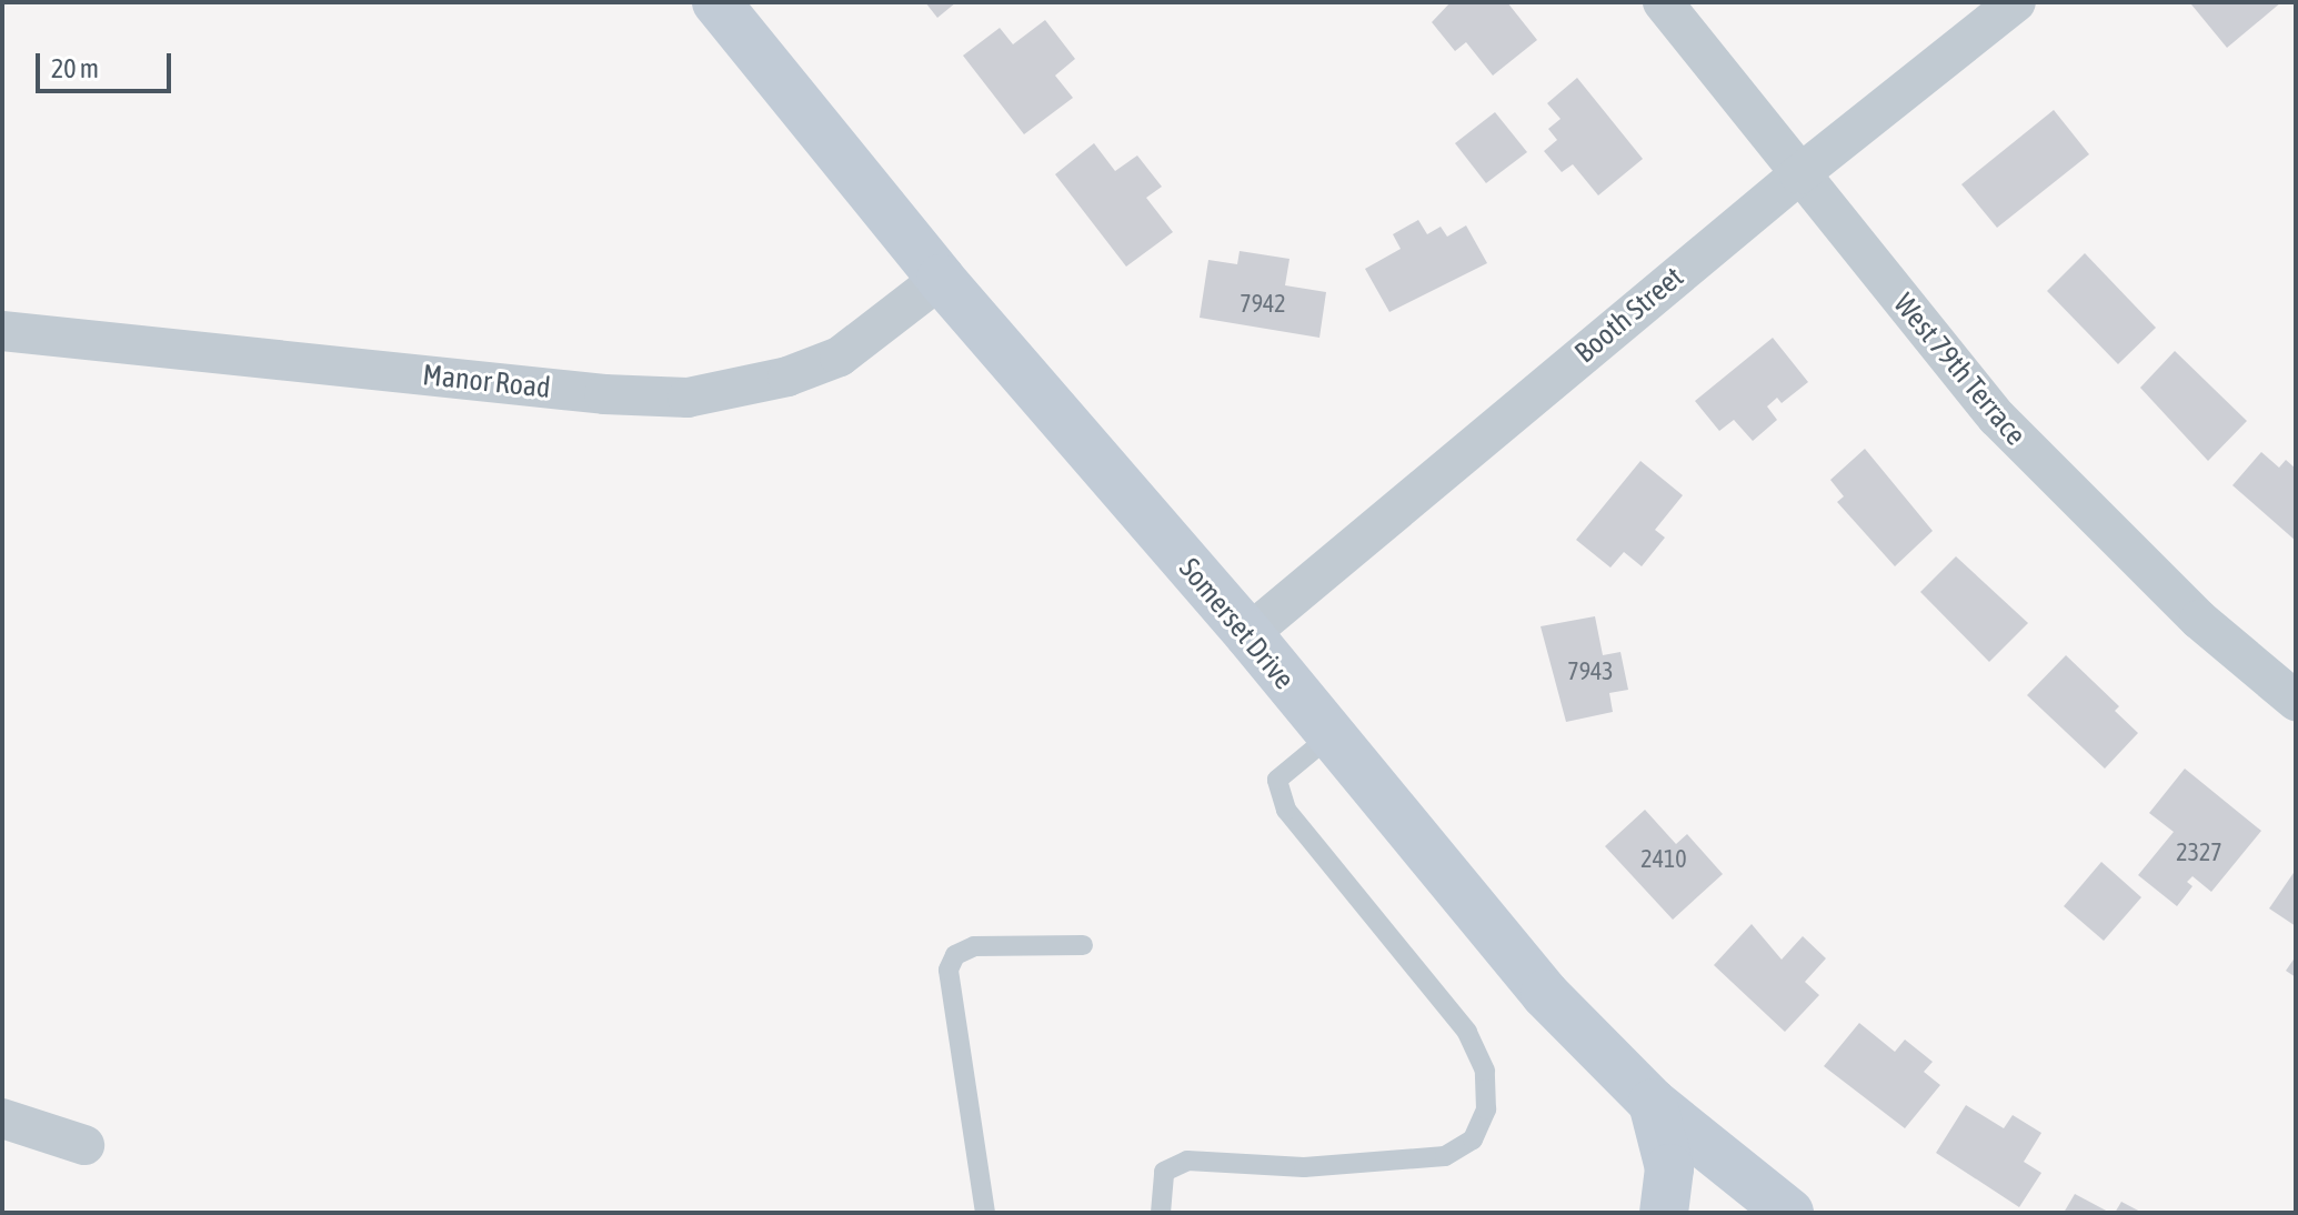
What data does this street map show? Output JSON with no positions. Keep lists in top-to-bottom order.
{
  "streets": {
    "street": [
      "Booth Street",
      "West 79th Terrace",
      "Manor Road",
      "Somerset Drive"
    ]
  },
  "crossings": [
    ["Booth Street", "West 79th Terrace"],
    ["Booth Street", "Somerset Drive"],
    ["Manor Road", "Somerset Drive"]
  ],
  "house_numbers": [
    "7942",
    "7943",
    "2327",
    "2410"
  ],
  "scale_bar": "20 m"
}
